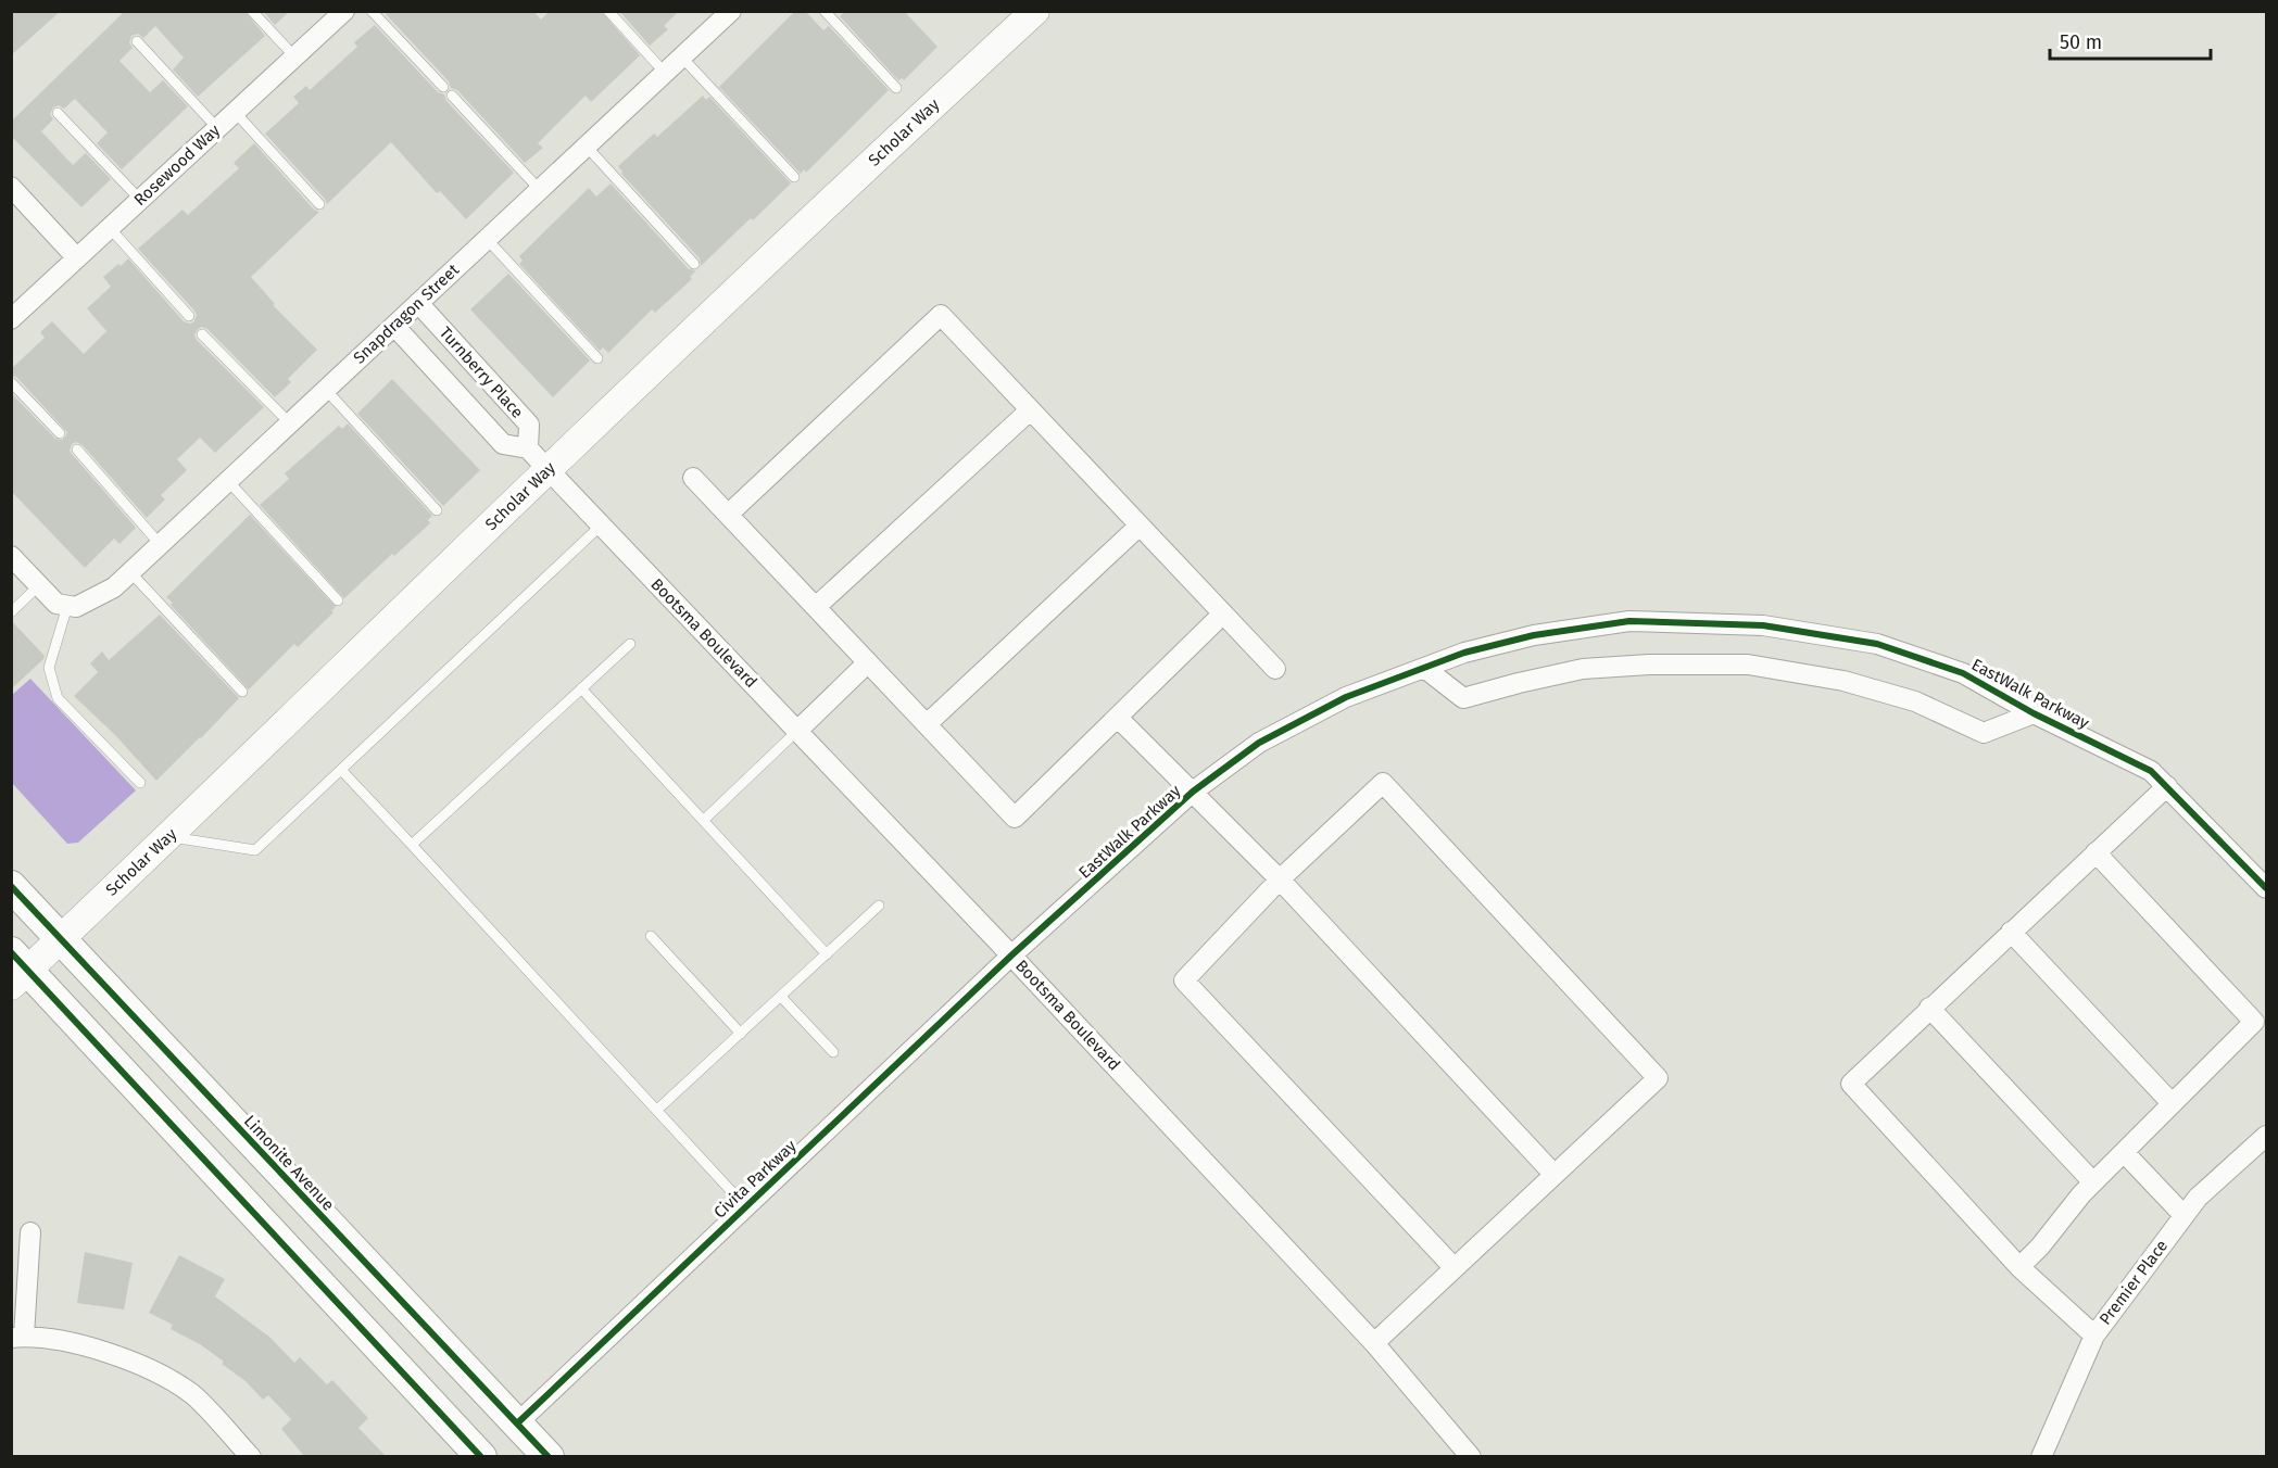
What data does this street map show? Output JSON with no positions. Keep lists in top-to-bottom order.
{
  "streets": {
    "main road": ["Limonite Avenue"],
    "street": [
      "Scholar Way",
      "Rosewood Way",
      "Snapdragon Street",
      "Turnberry Place",
      "Bootsma Boulevard",
      "EastWalk Parkway",
      "Civita Parkway",
      "Premier Place"
    ]
  },
  "crossings": [
    ["Scholar Way", "Bootsma Boulevard"],
    ["Scholar Way", "Limonite Avenue"],
    ["Snapdragon Street", "Turnberry Place"],
    ["Bootsma Boulevard", "EastWalk Parkway"],
    ["Bootsma Boulevard", "Civita Parkway"],
    ["EastWalk Parkway", "Civita Parkway"],
    ["Limonite Avenue", "Civita Parkway"]
  ],
  "scale_bar": "50 m"
}
